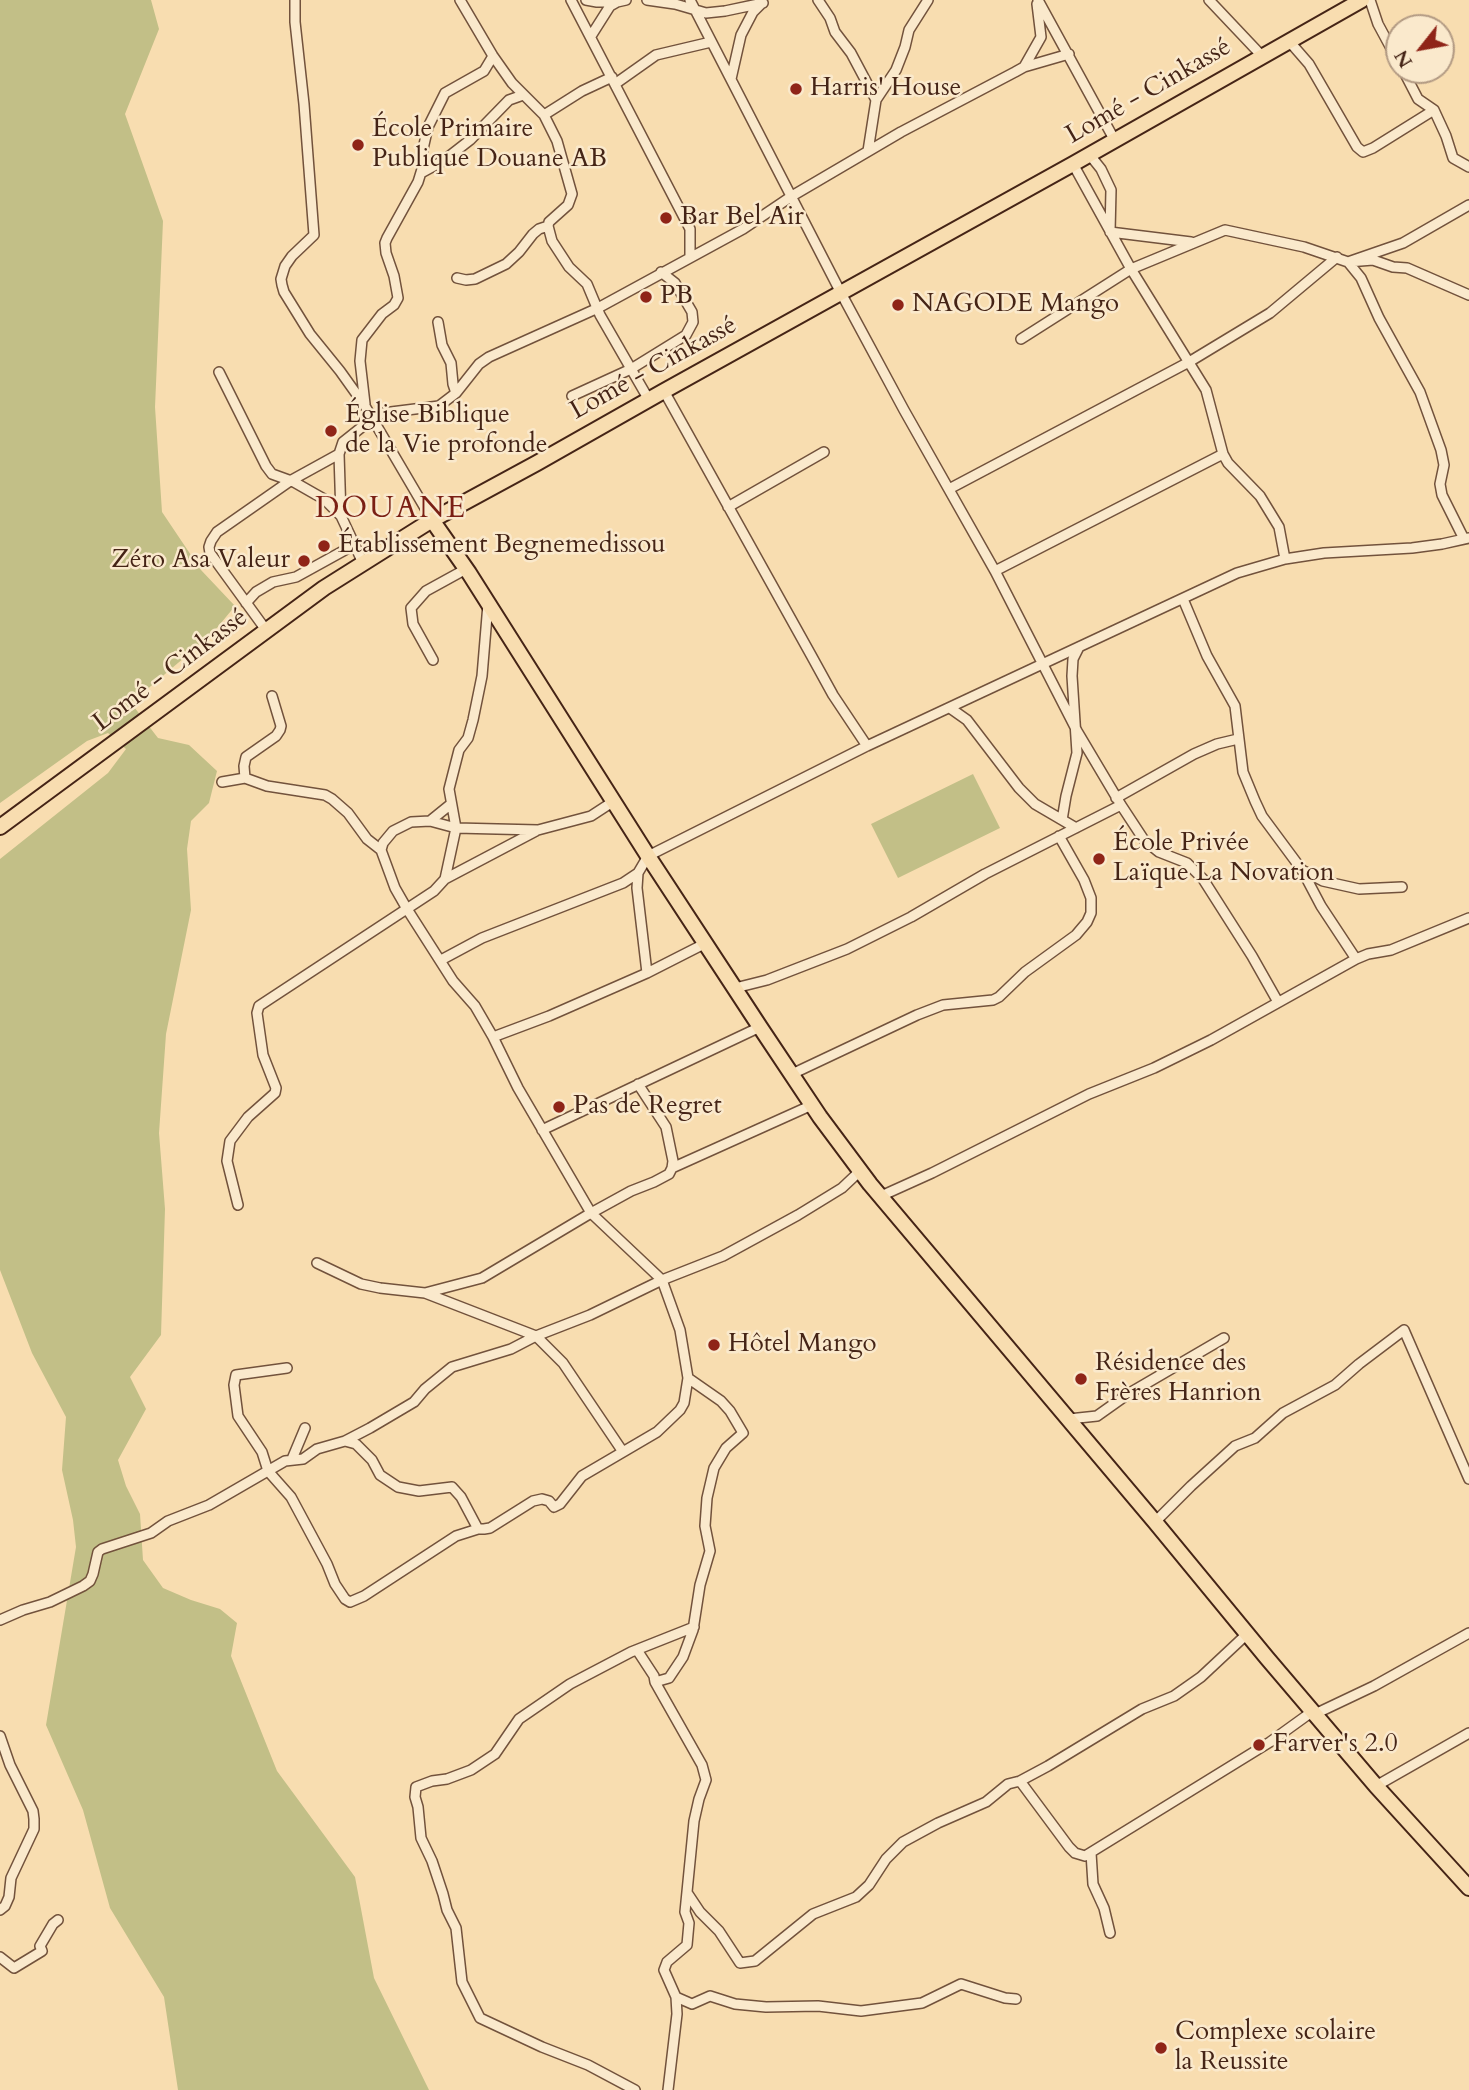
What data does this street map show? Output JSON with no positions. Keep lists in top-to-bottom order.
{
  "streets": {
    "main road": ["Lomé - Cinkassé"]
  },
  "districts": ["DOUANE"],
  "places": [
    "Harris' House",
    "École Primaire Publique Douane AB",
    "Bar Bel Air",
    "PB",
    "NAGODE Mango",
    "Église Biblique de la Vie profonde",
    "Établissement Begnemedissou",
    "Zéro Asa Valeur",
    "École Privée Laïque La Novation",
    "Pas de Regret",
    "Hôtel Mango",
    "Résidence des Frères Hanrion",
    "Farver's 2.0",
    "Complexe scolaire la Reussite"
  ],
  "north": "bottom left"
}
